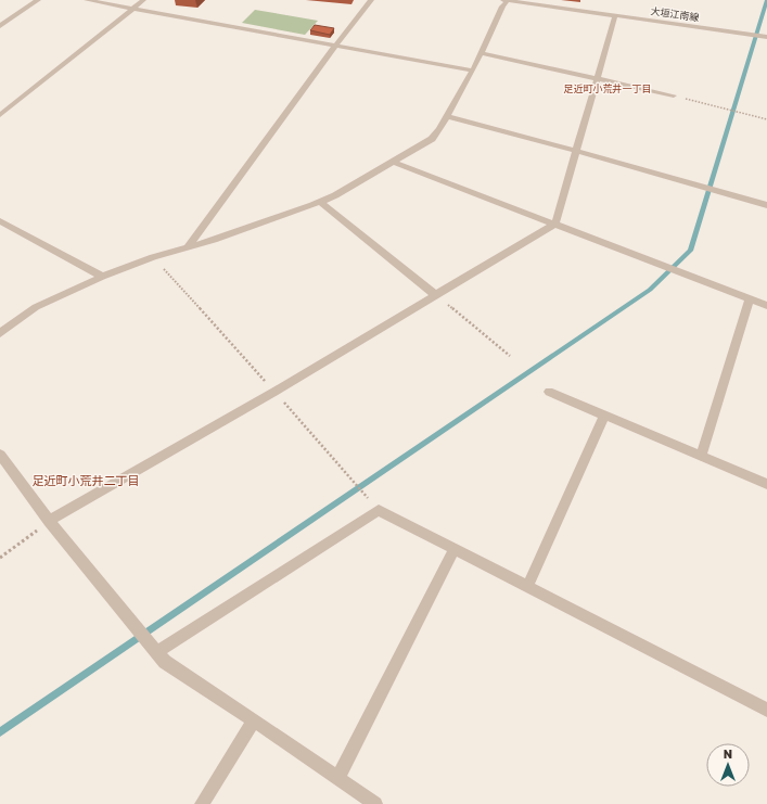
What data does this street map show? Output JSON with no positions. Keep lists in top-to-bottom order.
{
  "streets": {
    "street": ["大垣江南線"]
  },
  "districts": ["足近町小荒井一丁目", "足近町小荒井二丁目"],
  "north": "top"
}
